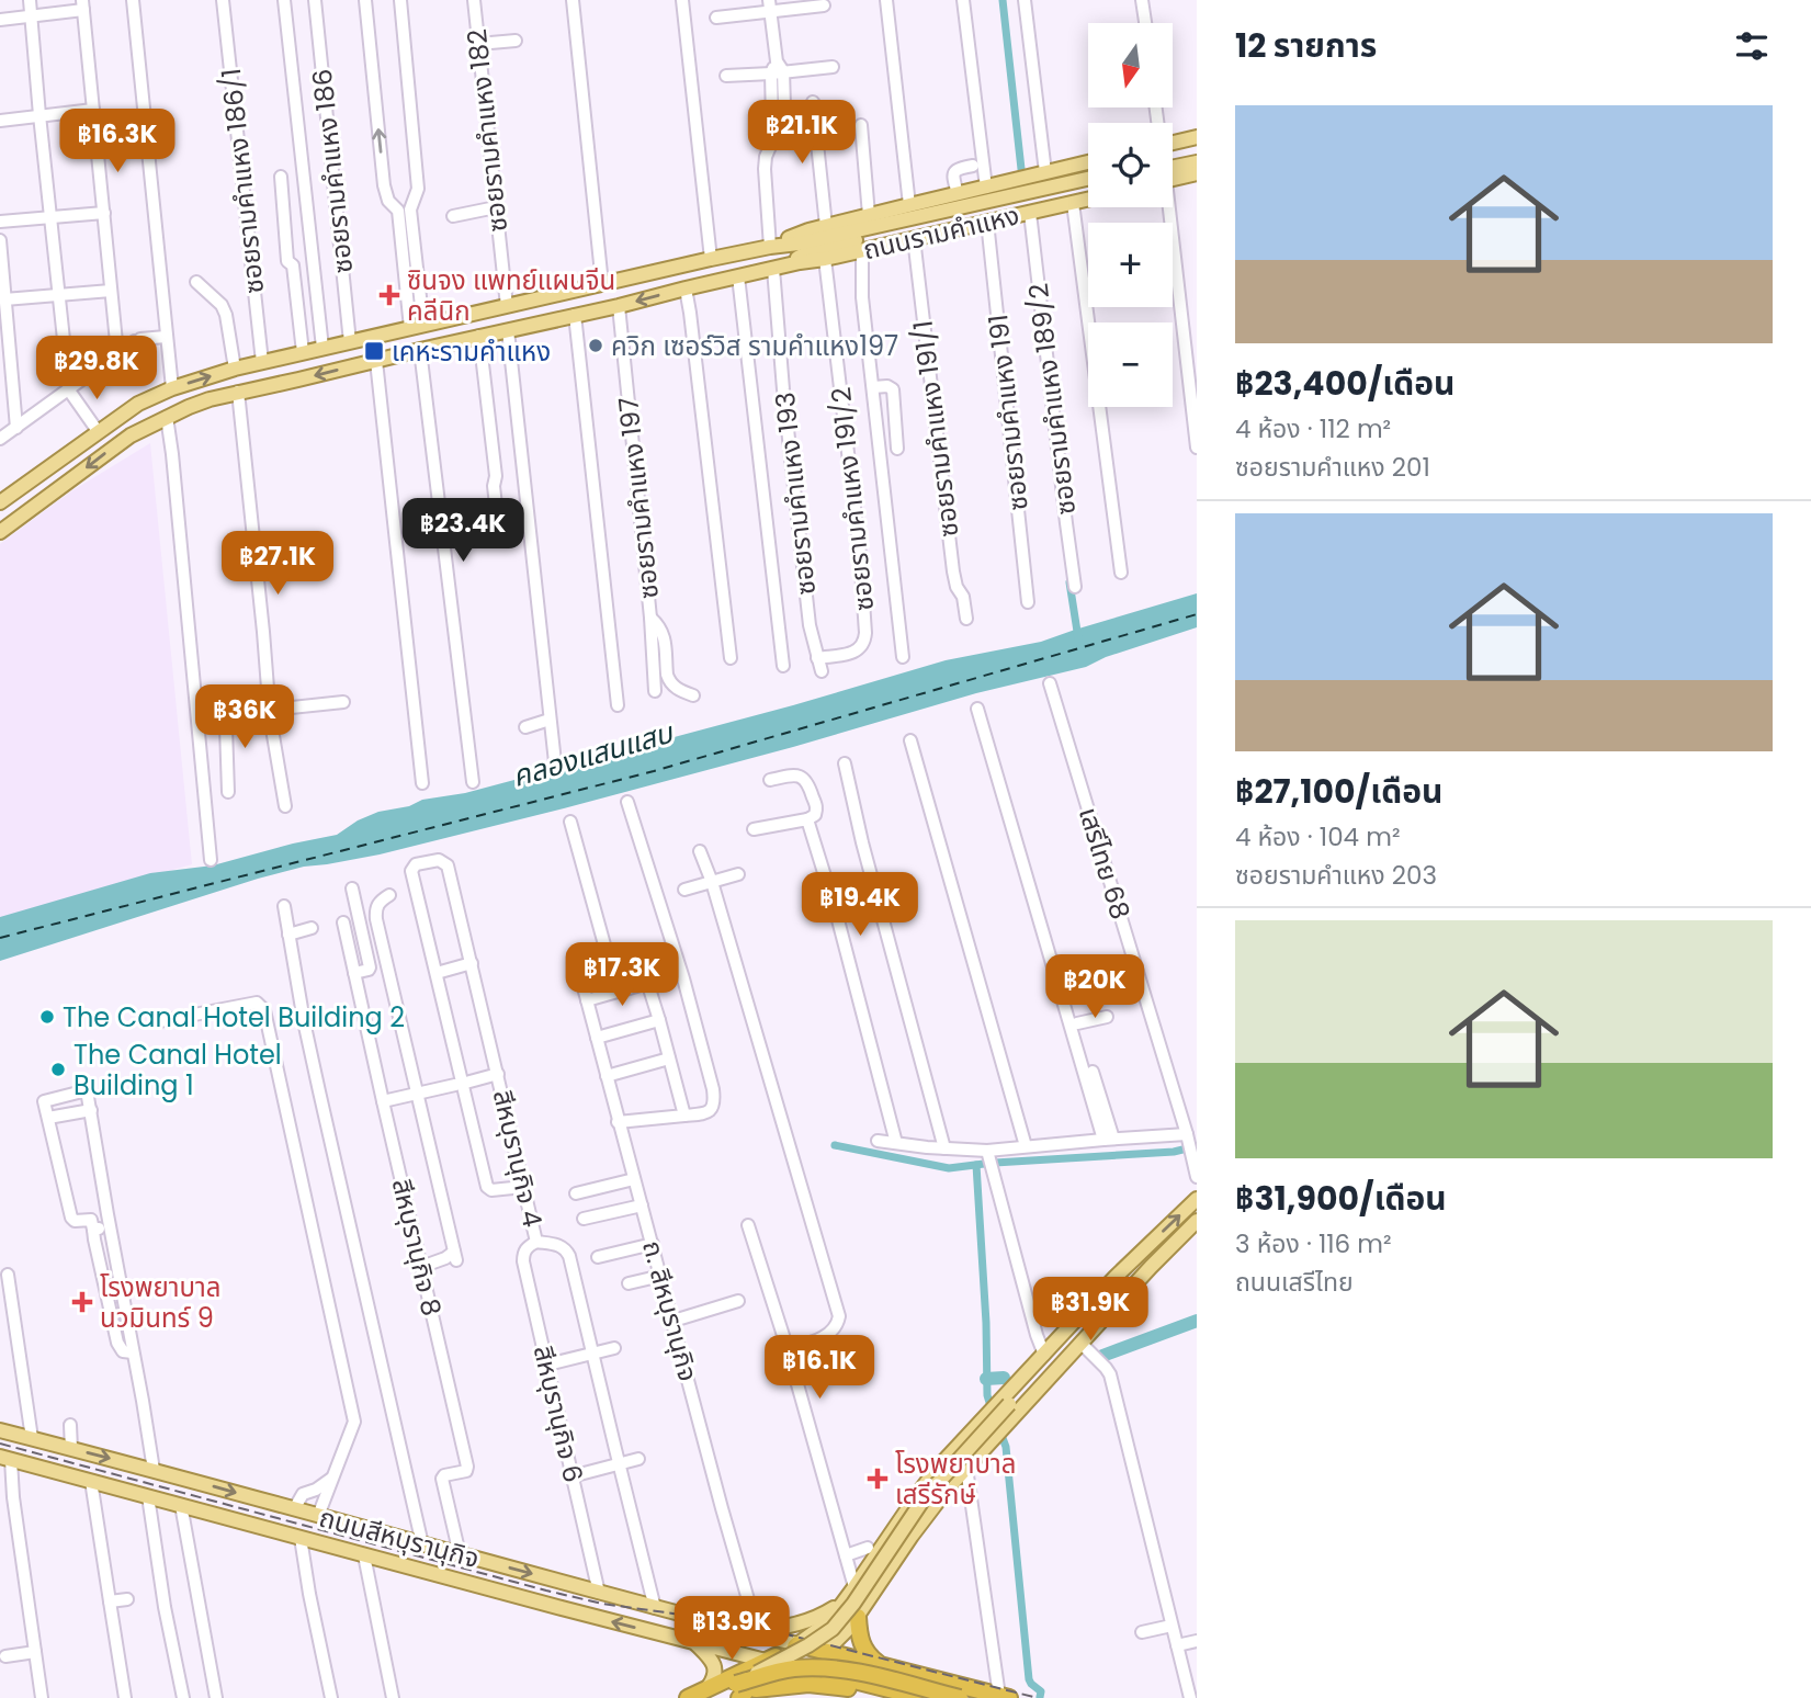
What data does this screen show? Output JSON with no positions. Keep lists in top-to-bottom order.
{
  "streets": {
    "main road": ["ถนนรามคำแหง", "ถนนสีหบุรานุกิจ"],
    "street": [
      "ซอยรามคำแหง 182",
      "ซอยรามคำแหง 186",
      "ซอยรามคำแหง 186/1",
      "ซอยรามคำแหง 189/2",
      "ซอยรามคำแหง 191",
      "ซอยรามคำแหง 191/1",
      "ซอยรามคำแหง 193",
      "ซอยรามคำแหง 197",
      "ซอยรามคำแหง 191/2",
      "เสรีไทย 68",
      "สีหบุรานุกิจ 4",
      "สีหบุรานุกิจ 8",
      "ถ. สีหบุรานุกิจ",
      "สีหบุรานุกิจ 6"
    ]
  },
  "crossings": [
    ["ซอยรามคำแหง 182", "ถนนรามคำแหง"],
    ["ซอยรามคำแหง 186", "ถนนรามคำแหง"],
    ["ซอยรามคำแหง 186/1", "ถนนรามคำแหง"],
    ["ถนนรามคำแหง", "ซอยรามคำแหง 189/2"],
    ["ถนนรามคำแหง", "ซอยรามคำแหง 191"],
    ["ถนนรามคำแหง", "ซอยรามคำแหง 191/1"],
    ["ถนนรามคำแหง", "ซอยรามคำแหง 193"],
    ["ถนนรามคำแหง", "ซอยรามคำแหง 197"],
    ["ถนนรามคำแหง", "ซอยรามคำแหง 191/2"],
    ["ซอยรามคำแหง 193", "ซอยรามคำแหง 191/2"],
    ["สีหบุรานุกิจ 4", "สีหบุรานุกิจ 6"],
    ["สีหบุรานุกิจ 4", "ถนนสีหบุรานุกิจ"],
    ["สีหบุรานุกิจ 8", "ถนนสีหบุรานุกิจ"],
    ["สีหบุรานุกิจ 6", "ถนนสีหบุรานุกิจ"]
  ],
  "water": ["คลองแสนแสบ"],
  "places": {
    "health": ["ซินจง แพทย์แผนจีน คลีนิก", "โรงพยาบาล นวมินทร์ 9", "โรงพยาบาล เสรีรักษ์"],
    "other": ["ควิก เซอร์วิส รามคำแหง197", "The Canal Hotel Building 2", "The Canal Hotel Building 1"],
    "transit": ["เคหะรามคำแหง"]
  },
  "north": "bottom",
  "page": {
    "heading": "12 รายการ",
    "map_buttons": ["+", "−"],
    "list": [
      {
        "name": "฿23,400/เดือน",
        "note": "4 ห้อง · 112 m² · ซอยรามคำแหง 201"
      },
      {
        "name": "฿27,100/เดือน",
        "note": "4 ห้อง · 104 m² · ซอยรามคำแหง 203"
      },
      {
        "name": "฿31,900/เดือน",
        "note": "3 ห้อง · 116 m² · ถนนเสรีไทย"
      }
    ],
    "price": [
      "฿21.1K",
      "฿16.3K",
      "฿29.8K",
      "฿23.4K",
      "฿27.1K",
      "฿36K",
      "฿19.4K",
      "฿17.3K",
      "฿20K",
      "฿31.9K",
      "฿16.1K",
      "฿13.9K"
    ]
  }
}
